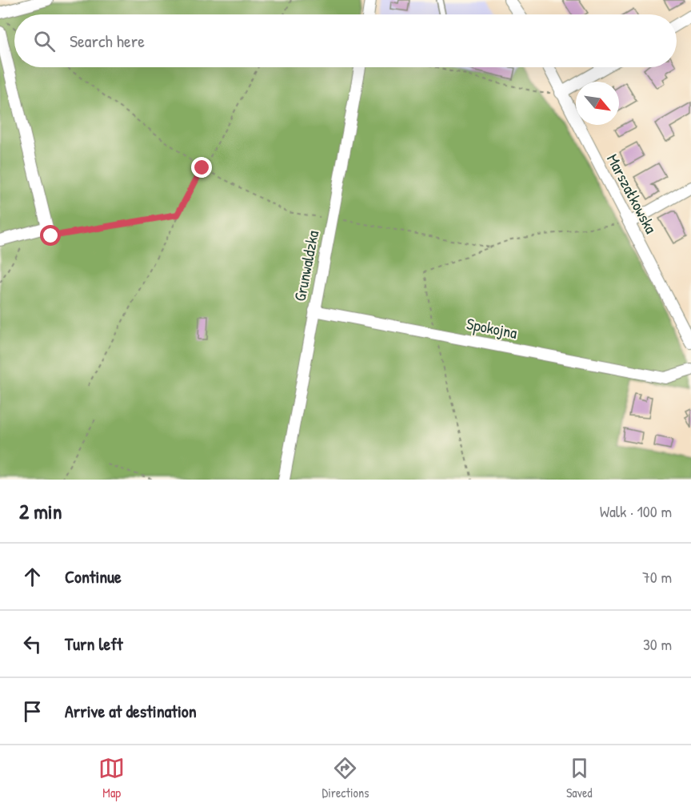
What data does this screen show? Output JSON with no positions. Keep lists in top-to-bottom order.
{
  "streets": {
    "street": ["Marszałkowska", "Grunwaldzka", "Spokojna"]
  },
  "crossings": [
    ["Grunwaldzka", "Spokojna"]
  ],
  "north": "bottom right",
  "page": {
    "search": "Search here",
    "heading": ["2 min", "Walk · 100 m"],
    "list": [
      ["Continue", "70 m"],
      ["Turn left", "30 m"],
      "Arrive at destination"
    ],
    "nav": ["Map", "Directions", "Saved"]
  }
}
